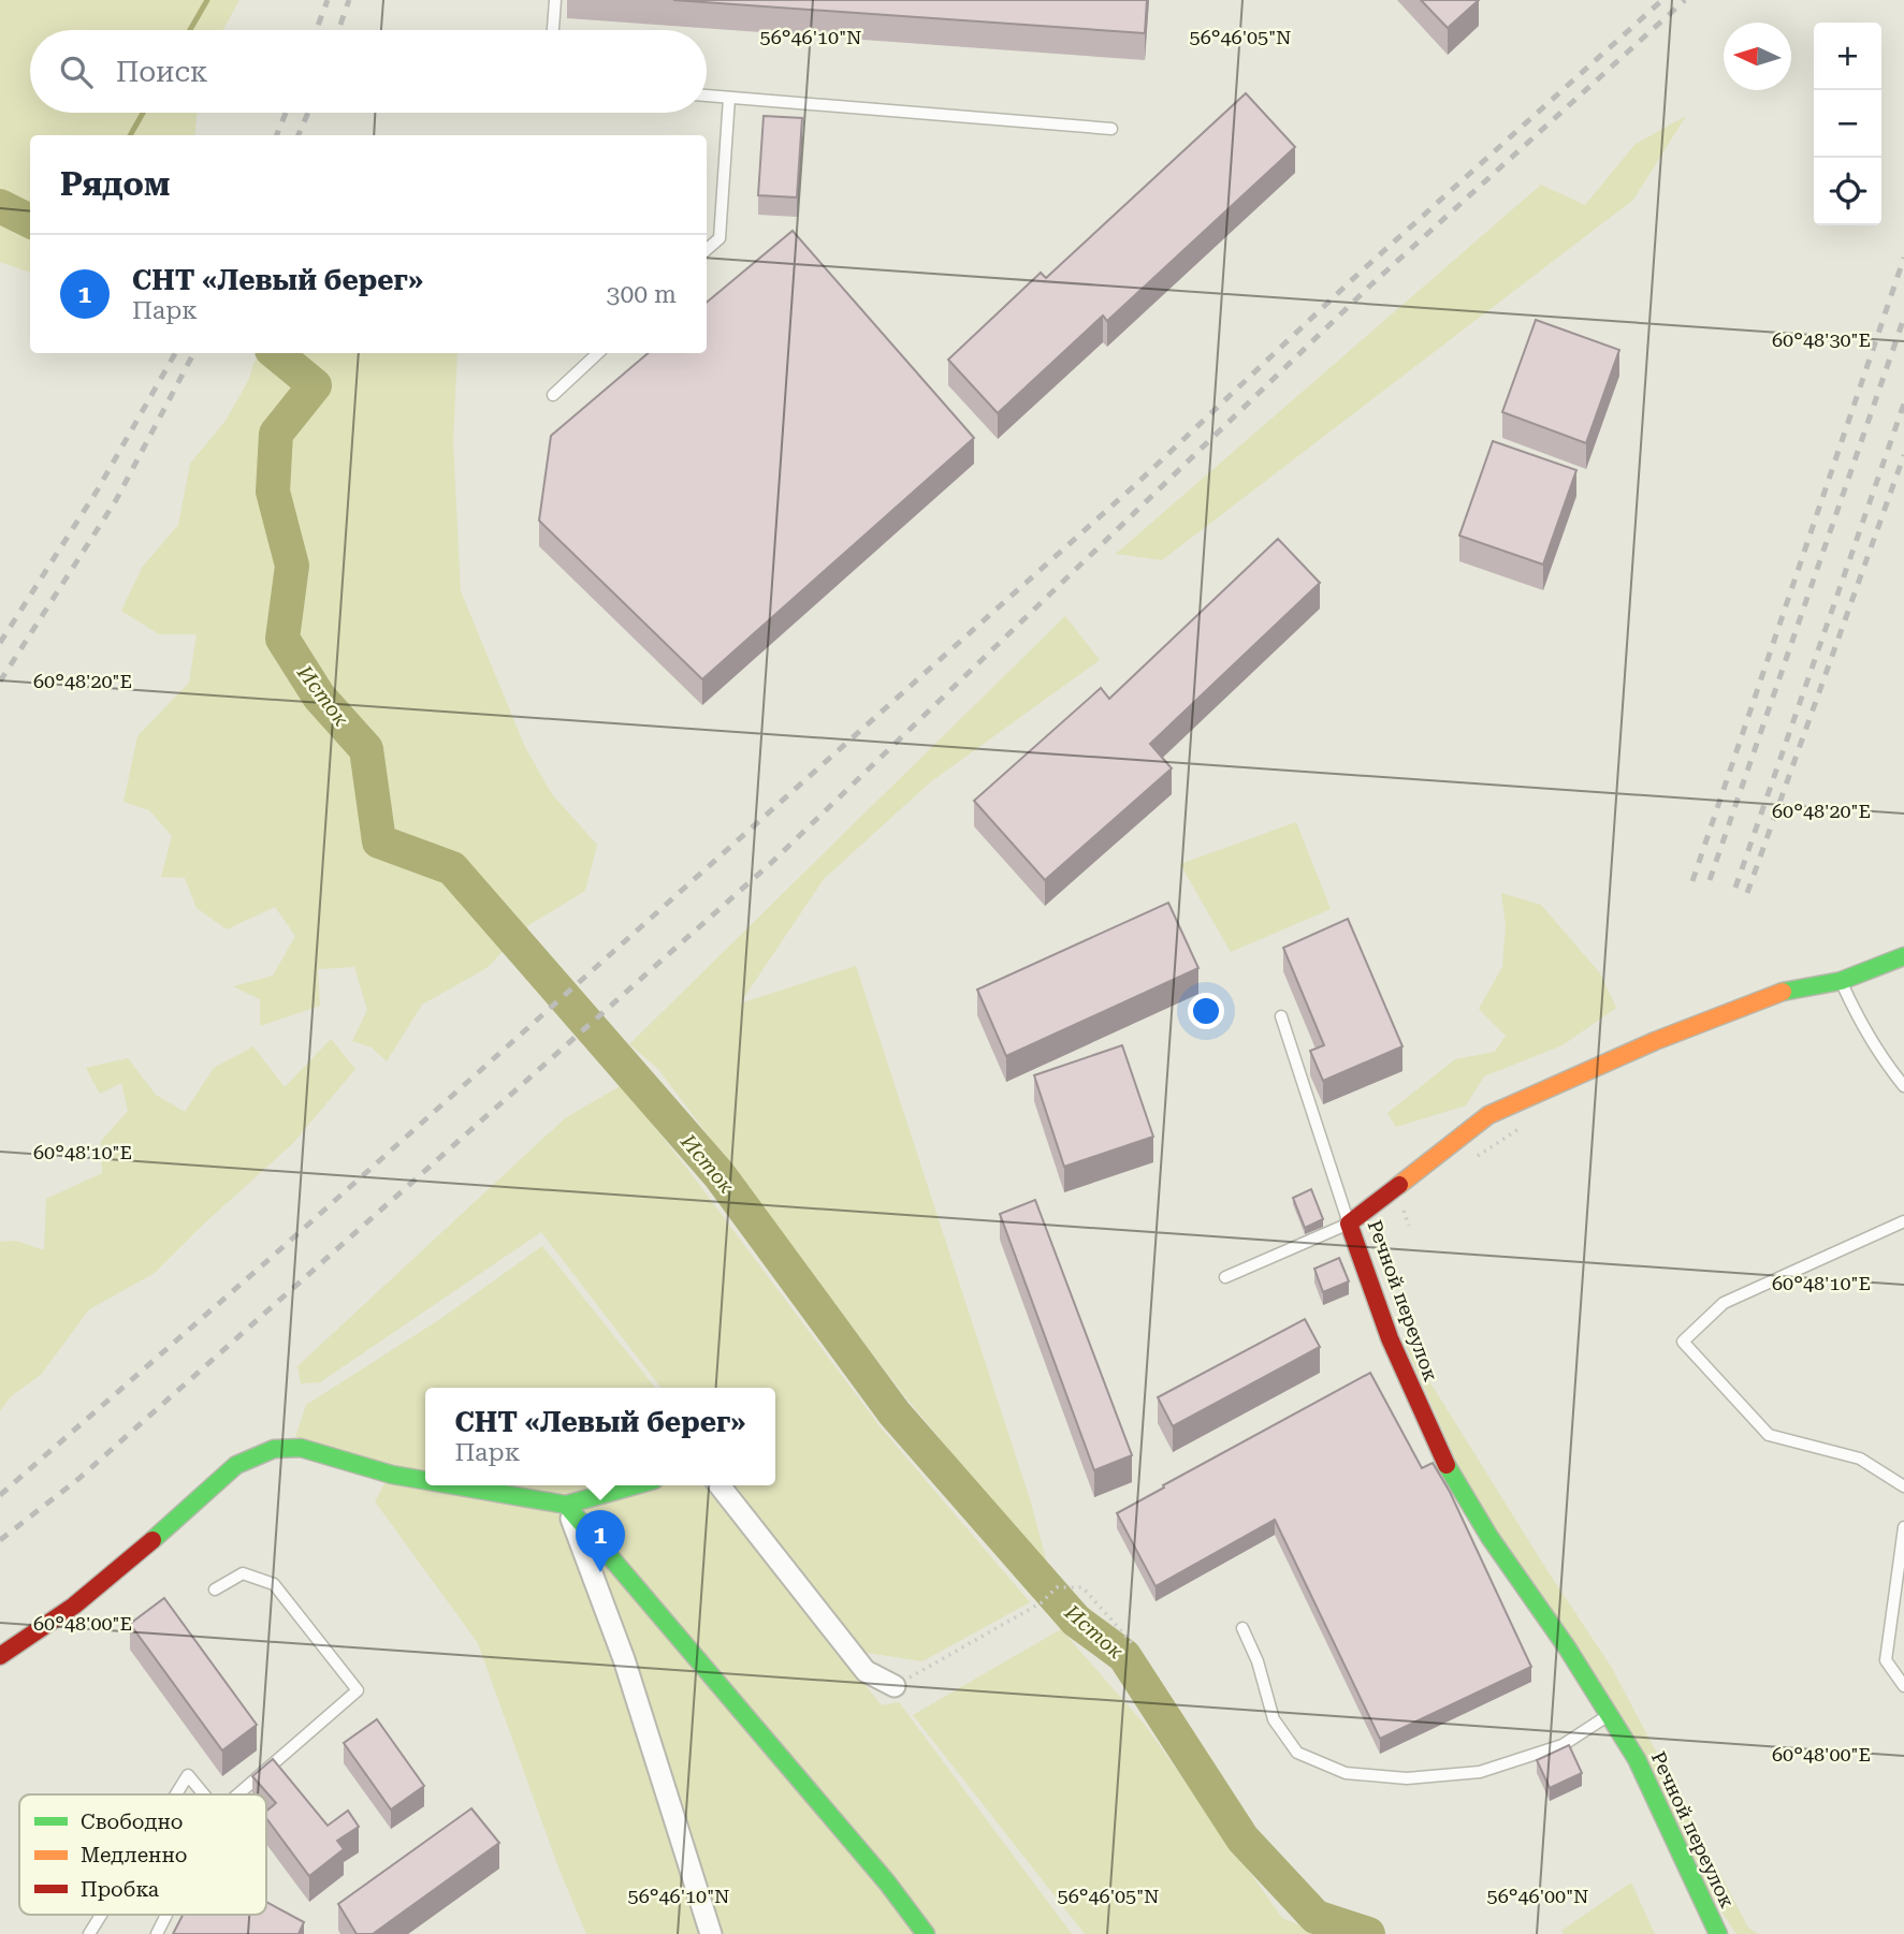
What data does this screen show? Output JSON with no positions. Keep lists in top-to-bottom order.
{
  "streets": {
    "street": ["Речной переулок"]
  },
  "water": ["Исток"],
  "legend": ["Свободно", "Медленно", "Пробка"],
  "north": "left",
  "page": {
    "map_buttons": ["+", "−"],
    "search": "Поиск",
    "heading": "Рядом",
    "list": [
      {
        "mark": "1",
        "name": "СНТ «Левый берег»",
        "note": "Парк",
        "value": "300 m"
      }
    ],
    "popup": ["СНТ «Левый берег»", "Парк"],
    "pins": "1"
  },
  "coordinates": [
    "56°46'10\"N",
    "56°46'05\"N",
    "60°48'30\"E",
    "60°48'20\"E",
    "60°48'10\"E",
    "60°48'00\"E",
    "56°46'00\"N"
  ]
}
